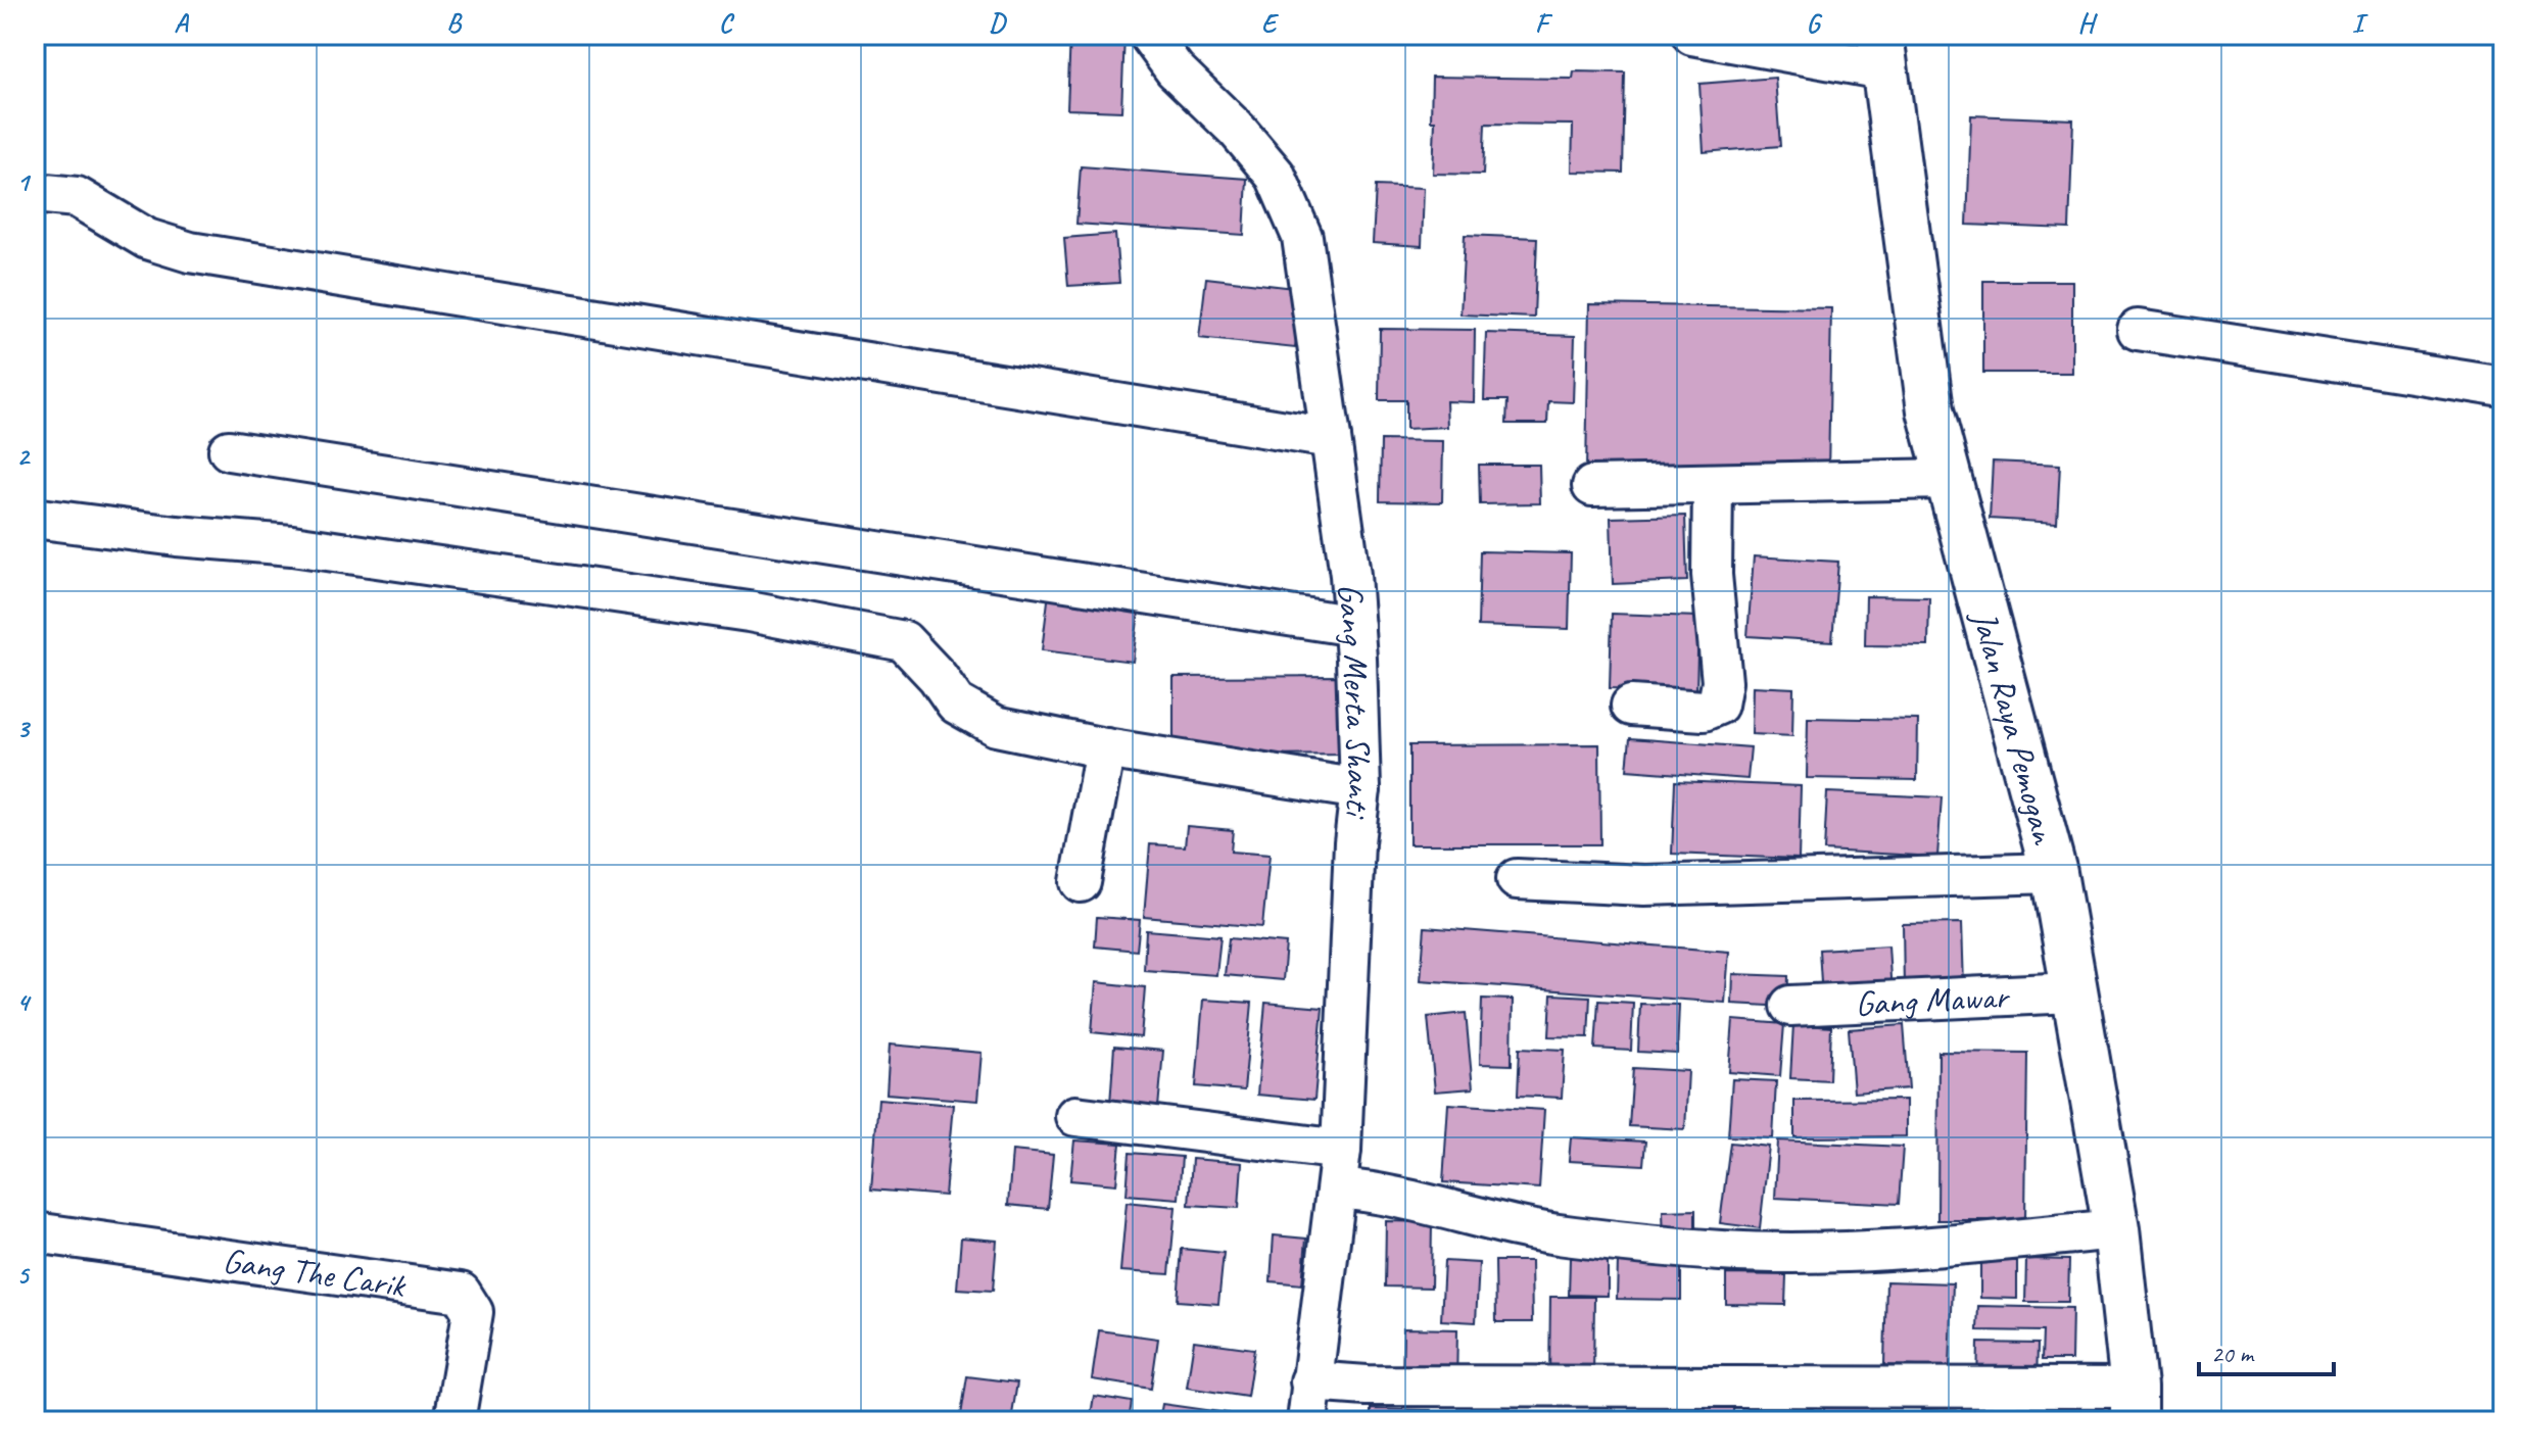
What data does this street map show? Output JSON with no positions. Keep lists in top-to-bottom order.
{
  "streets": {
    "street": [
      "Gang Merta Shanti",
      "Jalan Raya Pemogan",
      "Gang Mawar",
      "Gang The Carik"
    ]
  },
  "crossings": [
    ["Jalan Raya Pemogan", "Gang Mawar"]
  ],
  "scale_bar": "20 m",
  "grid": {
    "columns": [
      "A",
      "B",
      "C",
      "D",
      "E",
      "F",
      "G",
      "H",
      "I"
    ],
    "rows": [
      "1",
      "2",
      "3",
      "4",
      "5"
    ]
  }
}
